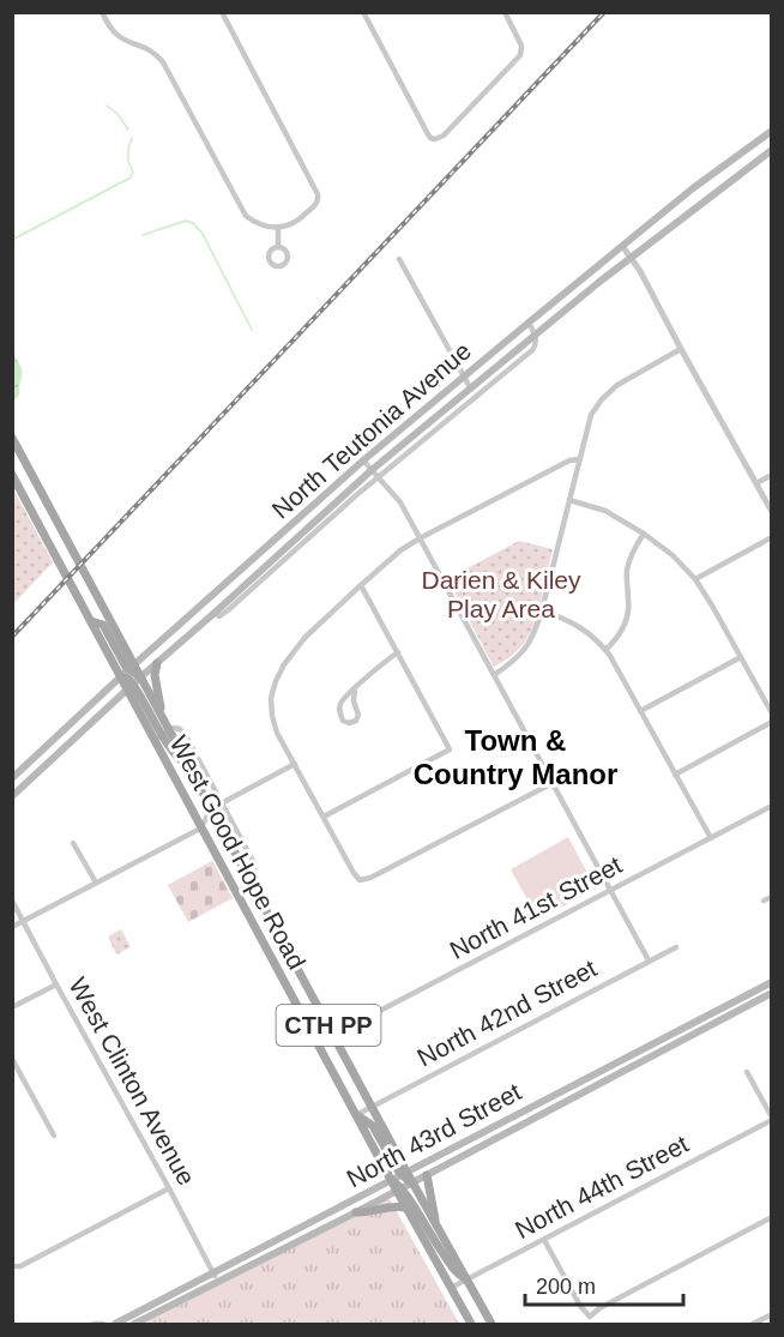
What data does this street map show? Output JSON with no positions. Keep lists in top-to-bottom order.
{
  "streets": {
    "main road": [
      "North Teutonia Avenue",
      "West Good Hope Road",
      "CTH PP",
      "North 43rd Street"
    ],
    "street": [
      "North 41st Street",
      "North 42nd Street",
      "West Clinton Avenue",
      "North 44th Street"
    ]
  },
  "crossings": [
    ["North Teutonia Avenue", "West Good Hope Road"],
    ["West Good Hope Road", "North 41st Street"],
    ["West Good Hope Road", "North 42nd Street"],
    ["West Good Hope Road", "North 43rd Street"],
    ["West Good Hope Road", "North 44th Street"],
    ["West Clinton Avenue", "North 43rd Street"]
  ],
  "districts": ["Town & Country Manor"],
  "parks": ["Darien & Kiley Play Area"],
  "scale_bar": "200 m"
}
